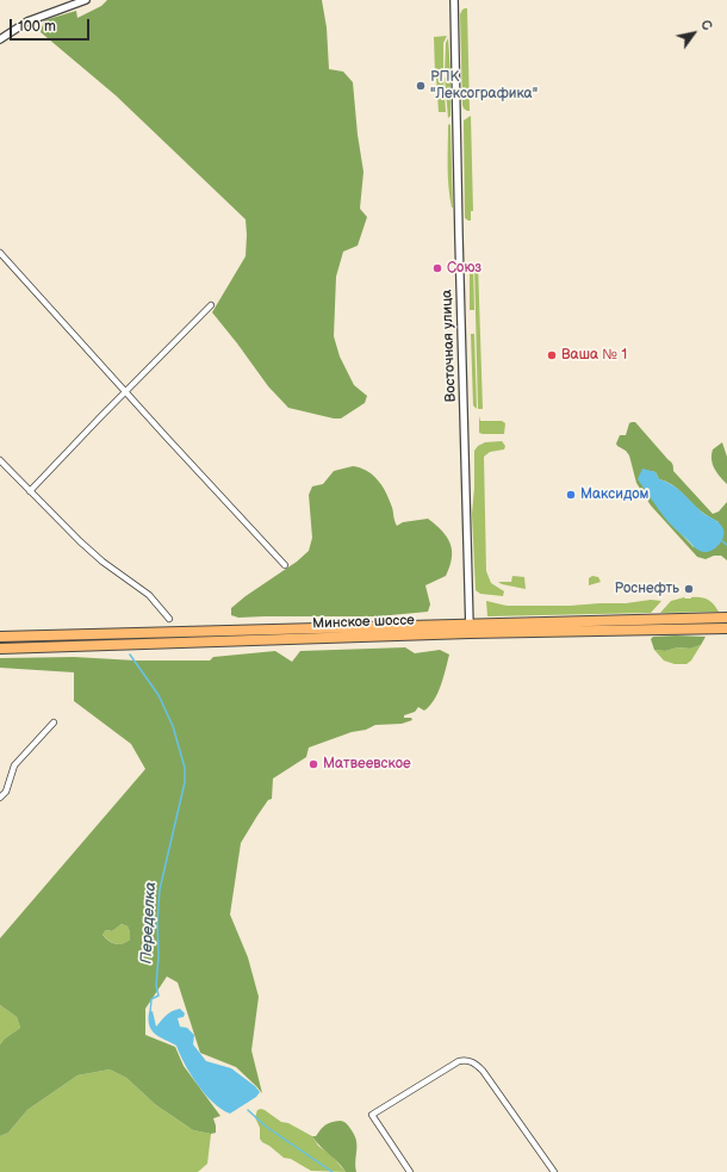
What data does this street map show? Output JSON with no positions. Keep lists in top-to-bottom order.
{
  "streets": {
    "highway": ["Минское шоссе"],
    "street": ["Восточная улица"]
  },
  "crossings": [
    ["Восточная улица", "Минское шоссе"]
  ],
  "water": ["Переделка"],
  "places": [
    "РПК \"Лексографика\"",
    "Союз",
    "Ваша № 1",
    "Максидом",
    "Роснефть",
    "Матвеевское"
  ],
  "scale_bar": "100 m",
  "north": "top right"
}
